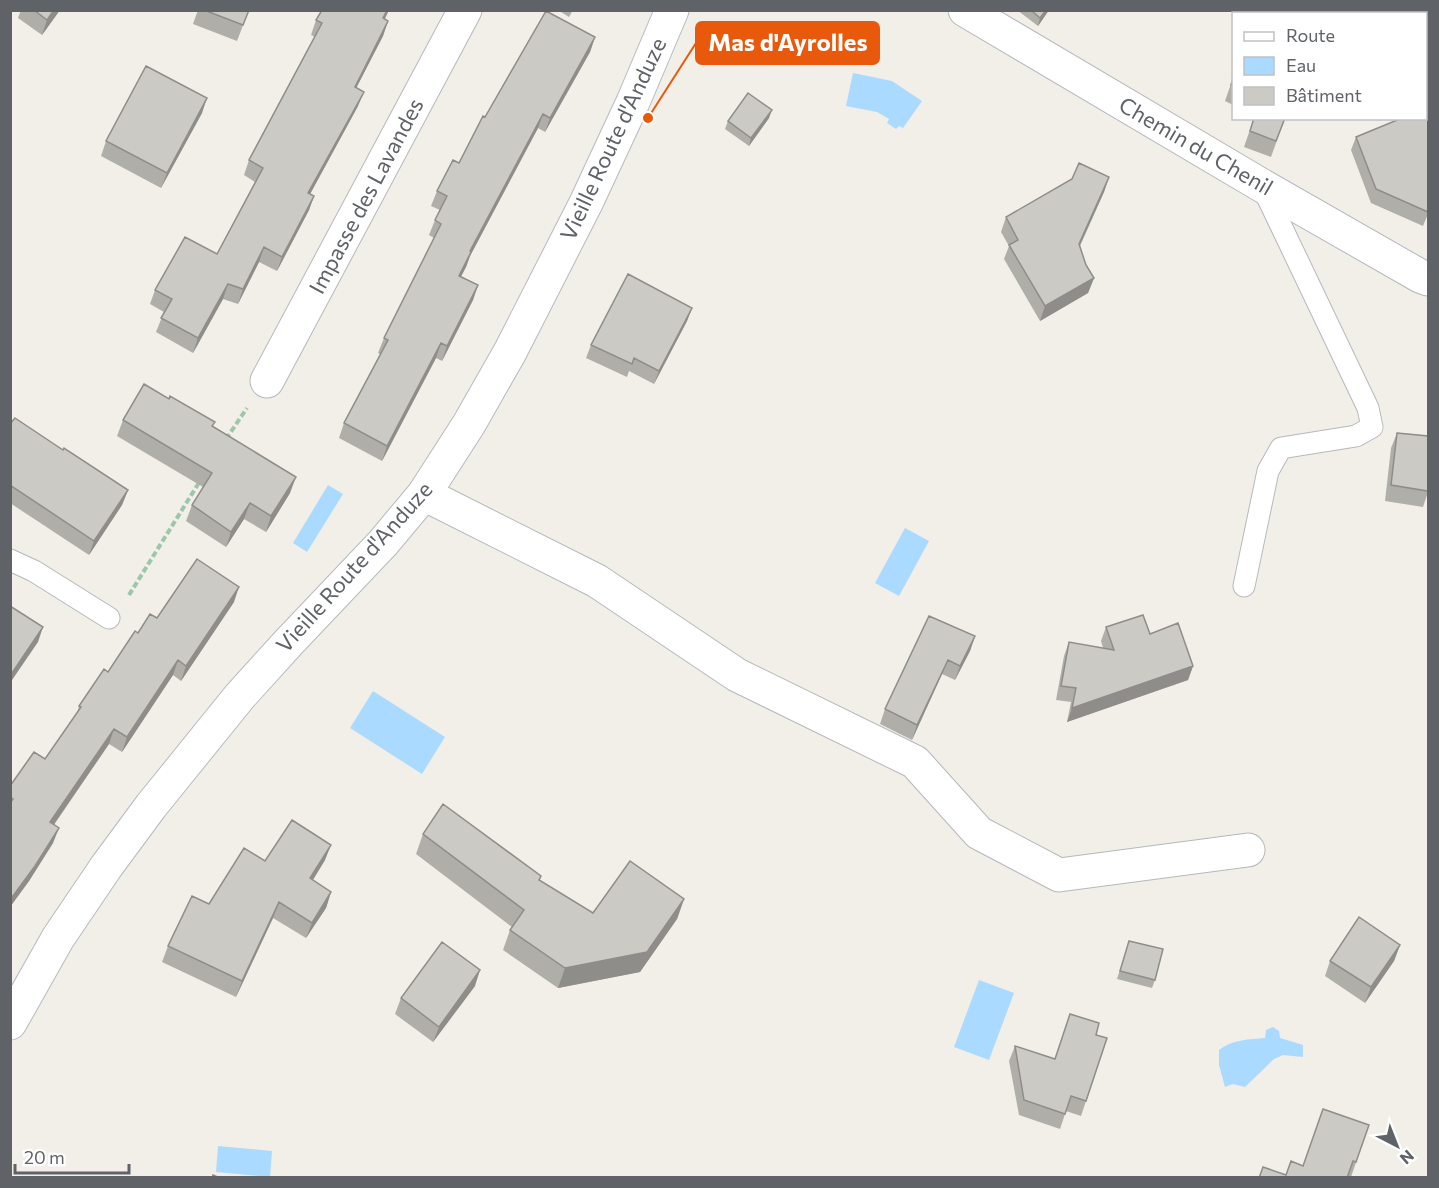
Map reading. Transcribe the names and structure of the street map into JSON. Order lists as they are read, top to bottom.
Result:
{
  "streets": {
    "street": ["Vieille Route d'Anduze", "Chemin du Chenil", "Impasse des Lavandes"]
  },
  "places": ["Mas d'Ayrolles"],
  "legend": ["Route", "Eau", "Bâtiment"],
  "scale_bar": "20 m",
  "north": "bottom right"
}
